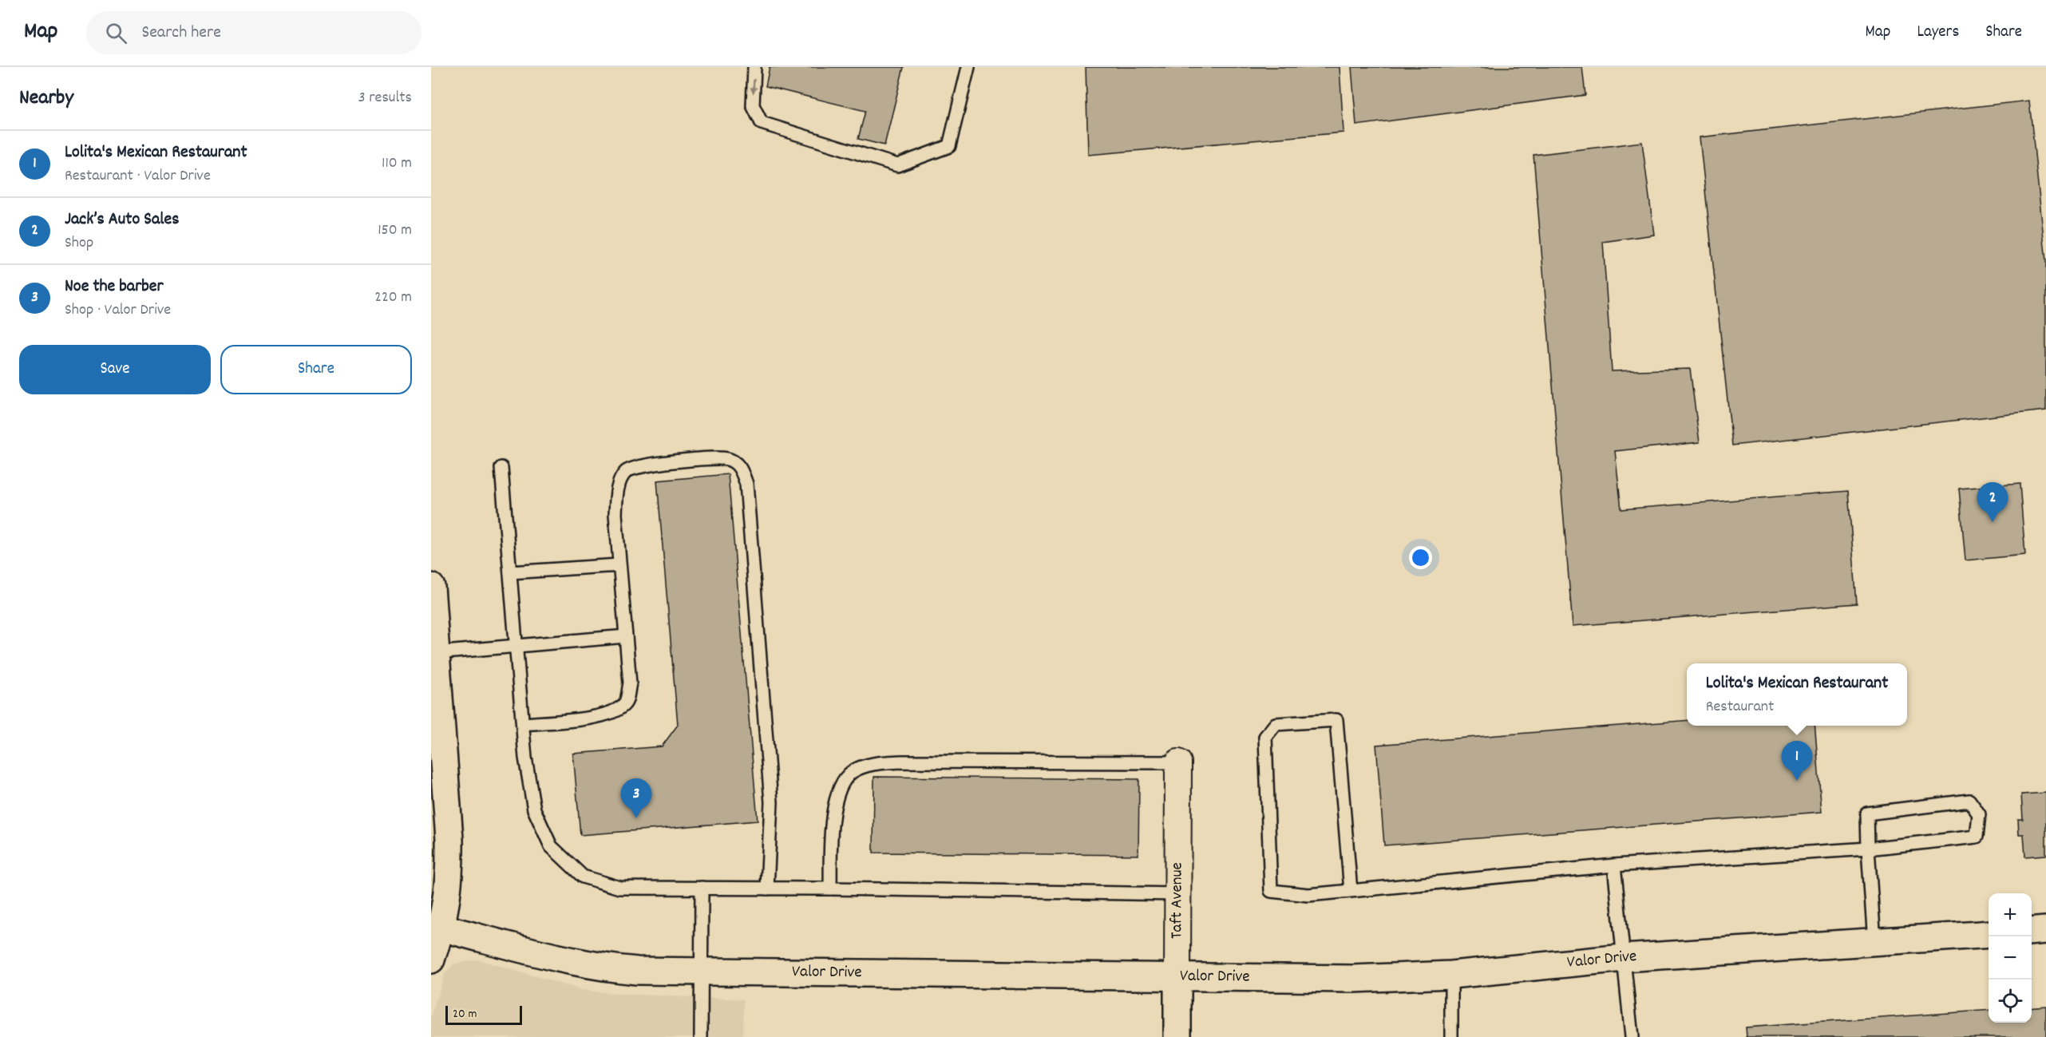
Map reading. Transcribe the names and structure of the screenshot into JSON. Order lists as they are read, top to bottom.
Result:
{
  "streets": {
    "street": ["Taft Avenue", "Valor Drive"]
  },
  "crossings": [
    ["Taft Avenue", "Valor Drive"]
  ],
  "scale_bar": "20 m",
  "page": {
    "header": "Map",
    "search": "Search here",
    "nav": ["Map", "Layers", "Share"],
    "heading": ["Nearby", "3 results"],
    "list": [
      {
        "mark": "1",
        "name": "Lolita's Mexican Restaurant",
        "note": "Restaurant · Valor Drive",
        "value": "110 m"
      },
      {
        "mark": "2",
        "name": "Jack’s Auto Sales",
        "note": "Shop",
        "value": "150 m"
      },
      {
        "mark": "3",
        "name": "Noe the barber",
        "note": "Shop · Valor Drive",
        "value": "220 m"
      }
    ],
    "buttons": ["Save", "Share"],
    "pins": ["2", "1", "3"],
    "popup": ["Lolita's Mexican Restaurant", "Restaurant"],
    "map_buttons": ["+", "−"],
    "scale": "20 m"
  }
}
